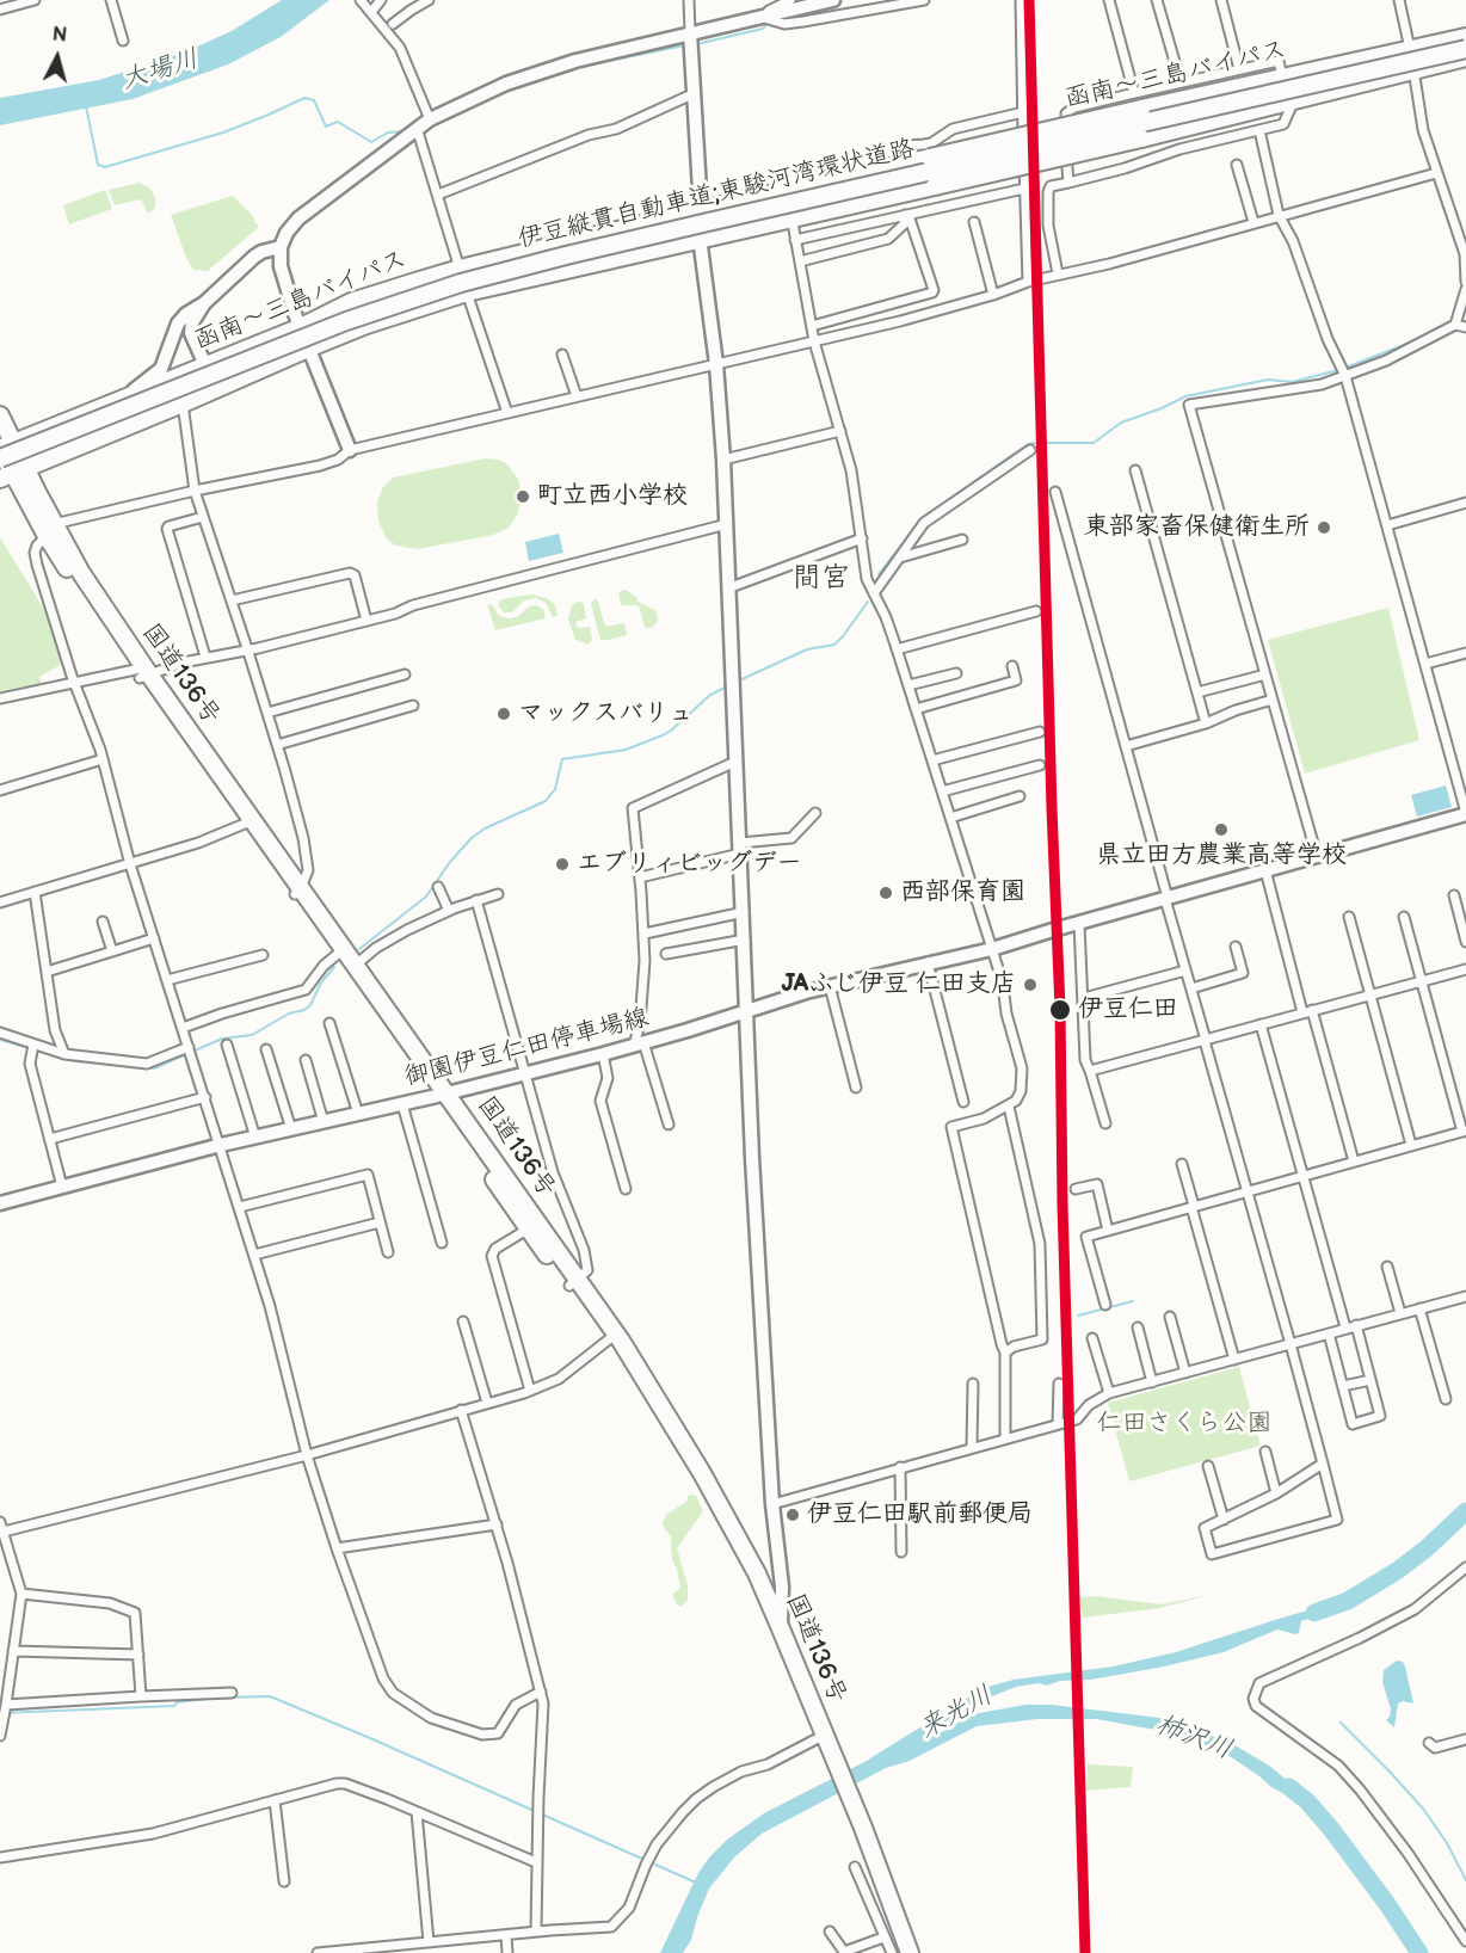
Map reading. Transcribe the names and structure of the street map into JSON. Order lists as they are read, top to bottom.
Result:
{
  "streets": {
    "highway": ["函南～三島バイパス", "伊豆縦貫自動車道;東駿河湾環状道路", "国道136号"],
    "street": ["御園伊豆仁田停車場線"]
  },
  "crossings": [
    ["函南～三島バイパス", "国道136号"],
    ["国道136号", "御園伊豆仁田停車場線"]
  ],
  "districts": ["間宮"],
  "water": ["大場川", "来光川", "柿沢川"],
  "parks": ["仁田さくら公園"],
  "places": [
    "町立西小学校",
    "東部家畜保健衛生所",
    "マックスバリュ",
    "県立田方農業高等学校",
    "エブリィビッグデー",
    "西部保育園",
    "JAふじ伊豆 仁田支店",
    "伊豆仁田",
    "伊豆仁田駅前郵便局"
  ],
  "north": "top"
}
